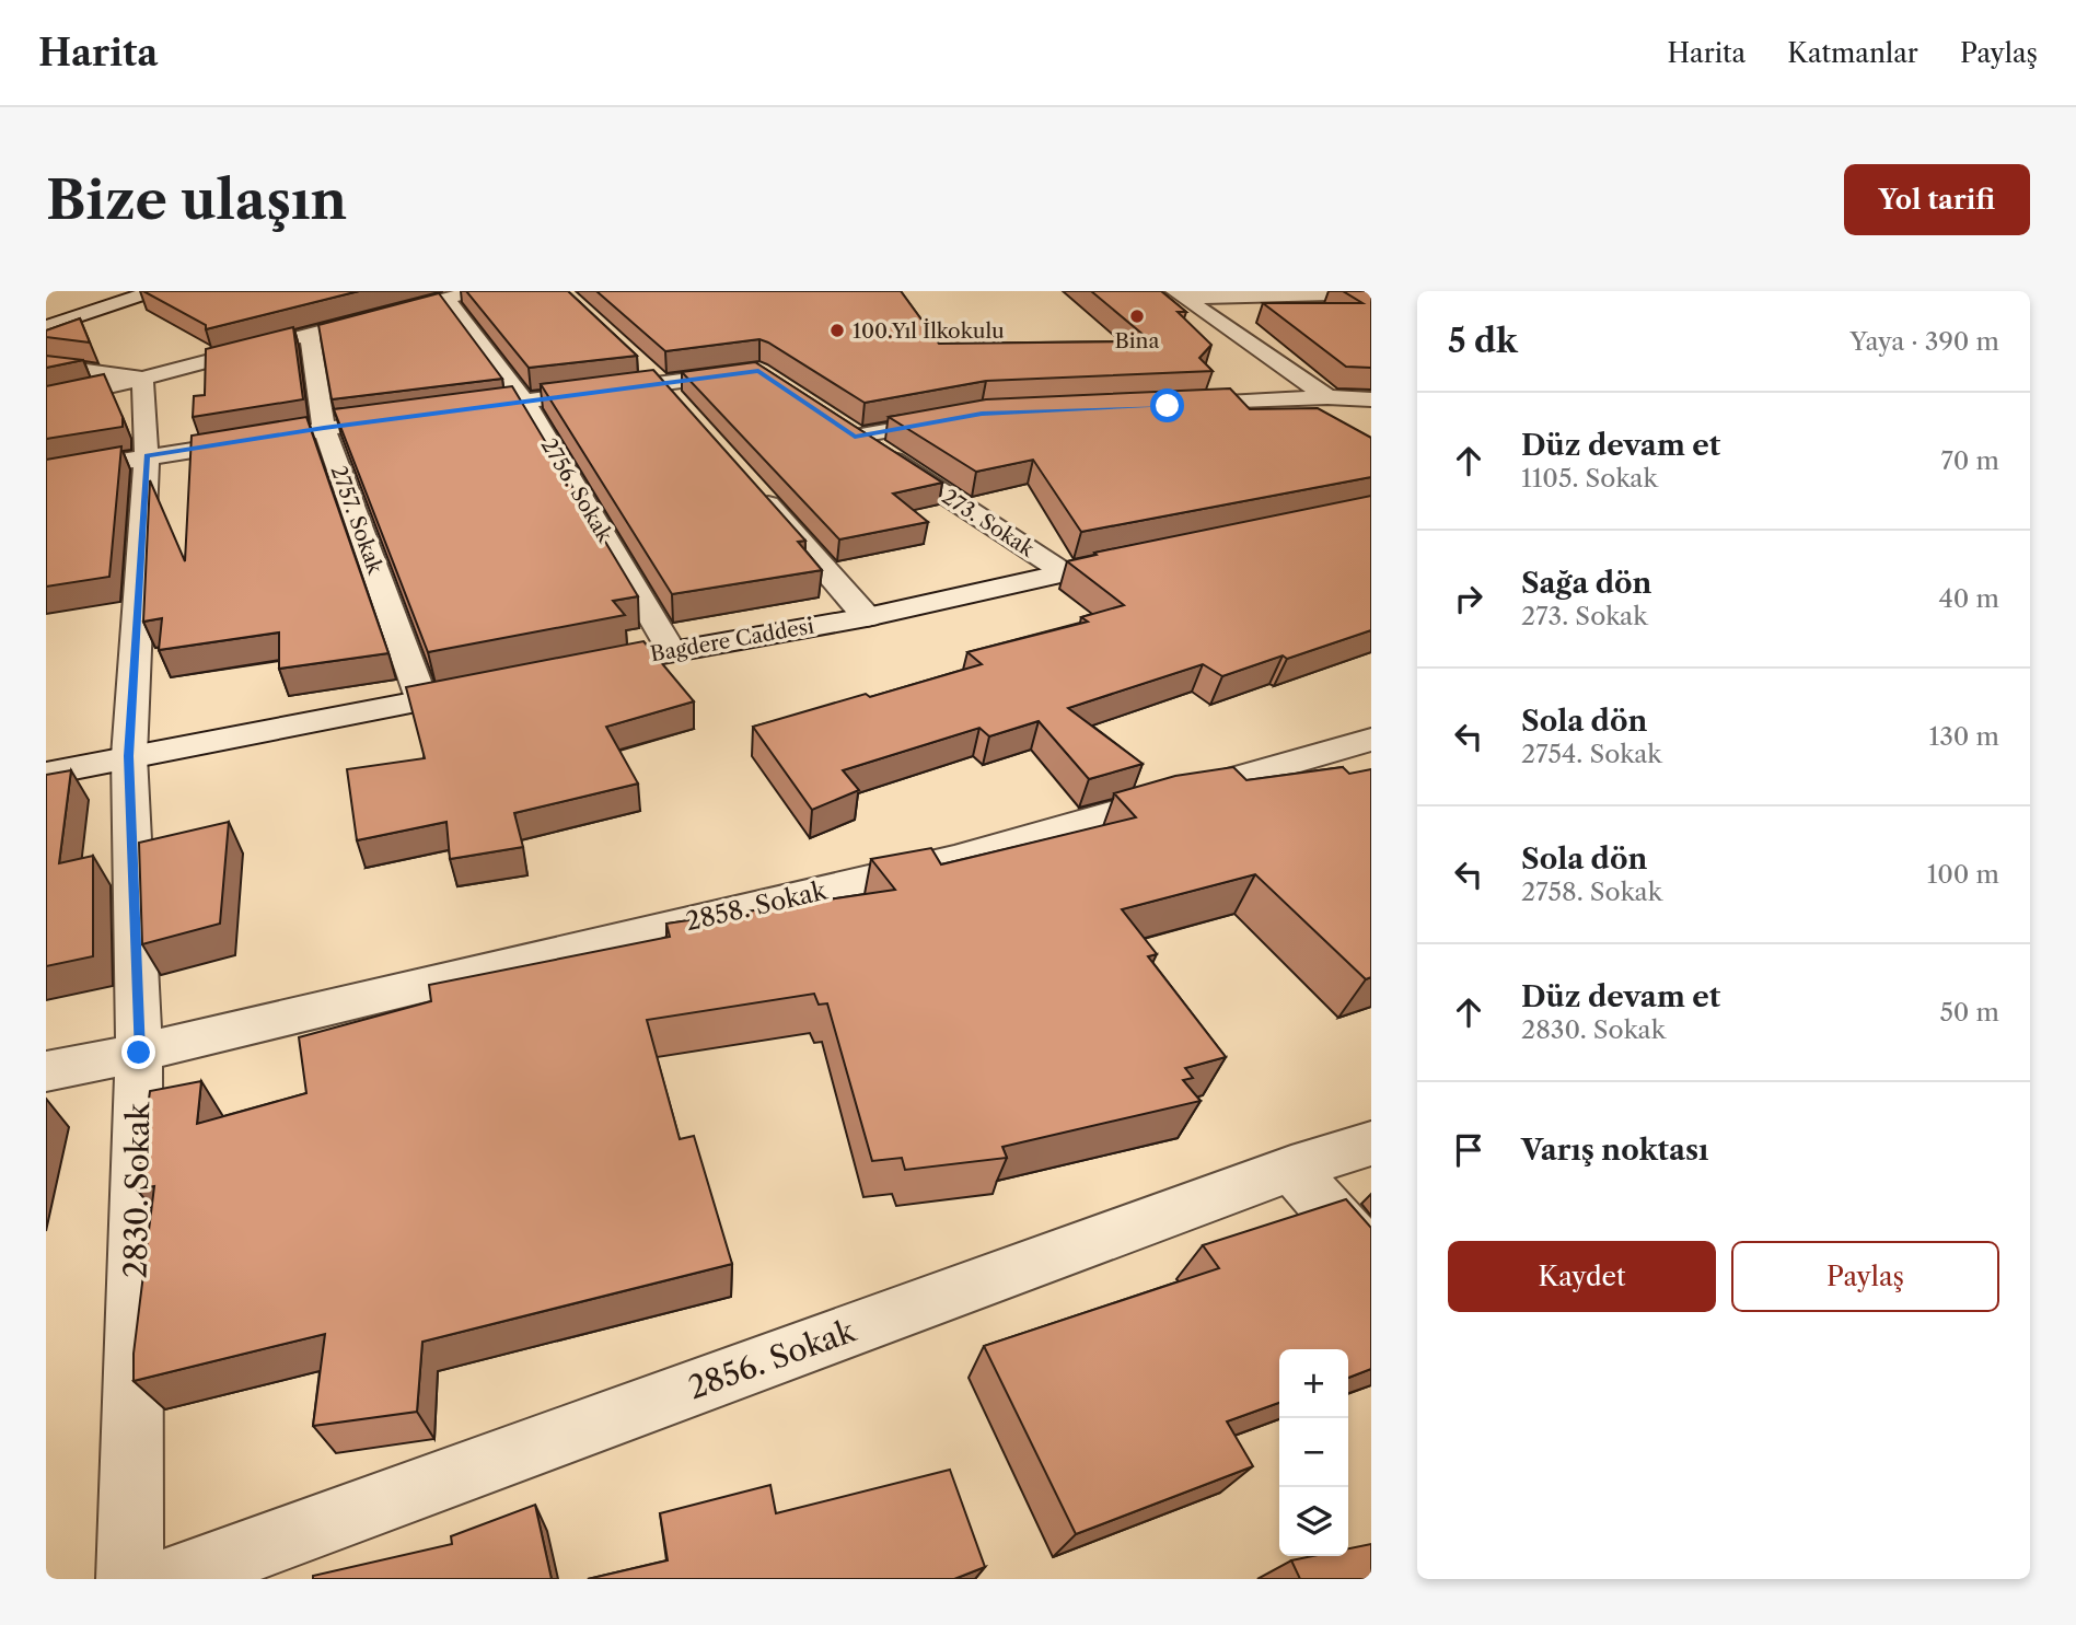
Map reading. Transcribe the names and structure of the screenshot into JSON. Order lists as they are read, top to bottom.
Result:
{
  "streets": {
    "street": [
      "2756. Sokak",
      "2757. Sokak",
      "273. Sokak",
      "Bagdere Caddesi",
      "2858. Sokak",
      "2830. Sokak",
      "2856. Sokak"
    ]
  },
  "crossings": [
    ["2756. Sokak", "Bagdere Caddesi"],
    ["273. Sokak", "Bagdere Caddesi"],
    ["2858. Sokak", "2830. Sokak"]
  ],
  "places": ["Bina", "100.Yıl İlkokulu"],
  "page": {
    "header": "Harita",
    "nav": ["Harita", "Katmanlar", "Paylaş"],
    "buttons": [
      "Yol tarifi",
      ["Kaydet", "Paylaş"]
    ],
    "title": "Bize ulaşın",
    "heading": ["5 dk", "Yaya · 390 m"],
    "list": [
      ["Düz devam et", "1105. Sokak", "70 m"],
      ["Sağa dön", "273. Sokak", "40 m"],
      ["Sola dön", "2754. Sokak", "130 m"],
      ["Sola dön", "2758. Sokak", "100 m"],
      ["Düz devam et", "2830. Sokak", "50 m"],
      "Varış noktası"
    ],
    "map_buttons": ["+", "−"]
  }
}
